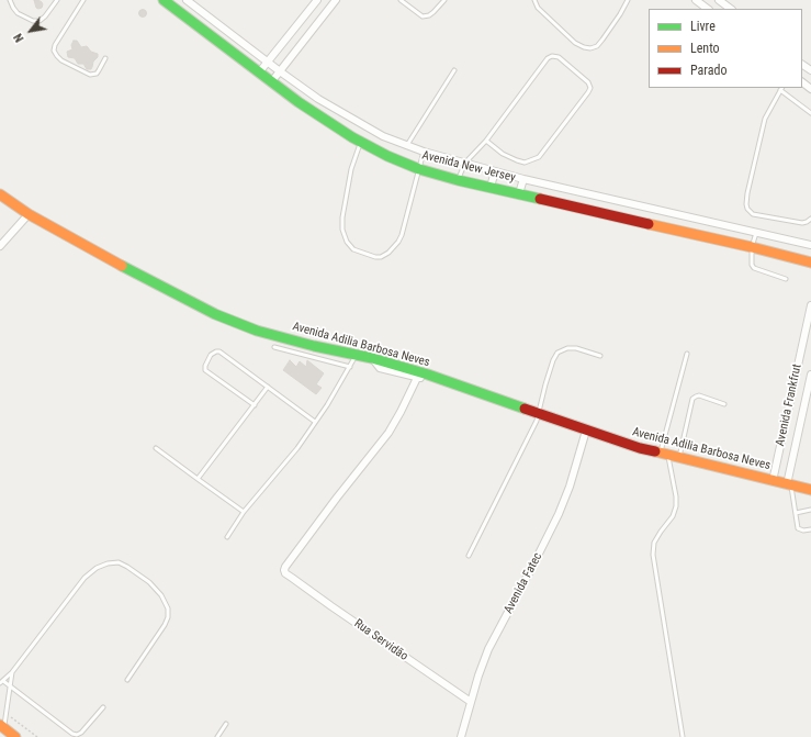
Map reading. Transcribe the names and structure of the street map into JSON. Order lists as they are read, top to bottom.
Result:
{
  "streets": {
    "street": [
      "Avenida New Jersey",
      "Avenida Adilia Barbosa Neves",
      "Avenida Frankfrut",
      "Avenida Fatec",
      "Rua Servidão"
    ]
  },
  "crossings": [
    ["Avenida Adilia Barbosa Neves", "Avenida Frankfrut"],
    ["Avenida Adilia Barbosa Neves", "Avenida Fatec"],
    ["Avenida Adilia Barbosa Neves", "Rua Servidão"],
    ["Avenida Fatec", "Rua Servidão"]
  ],
  "legend": ["Livre", "Lento", "Parado"],
  "north": "bottom left"
}
